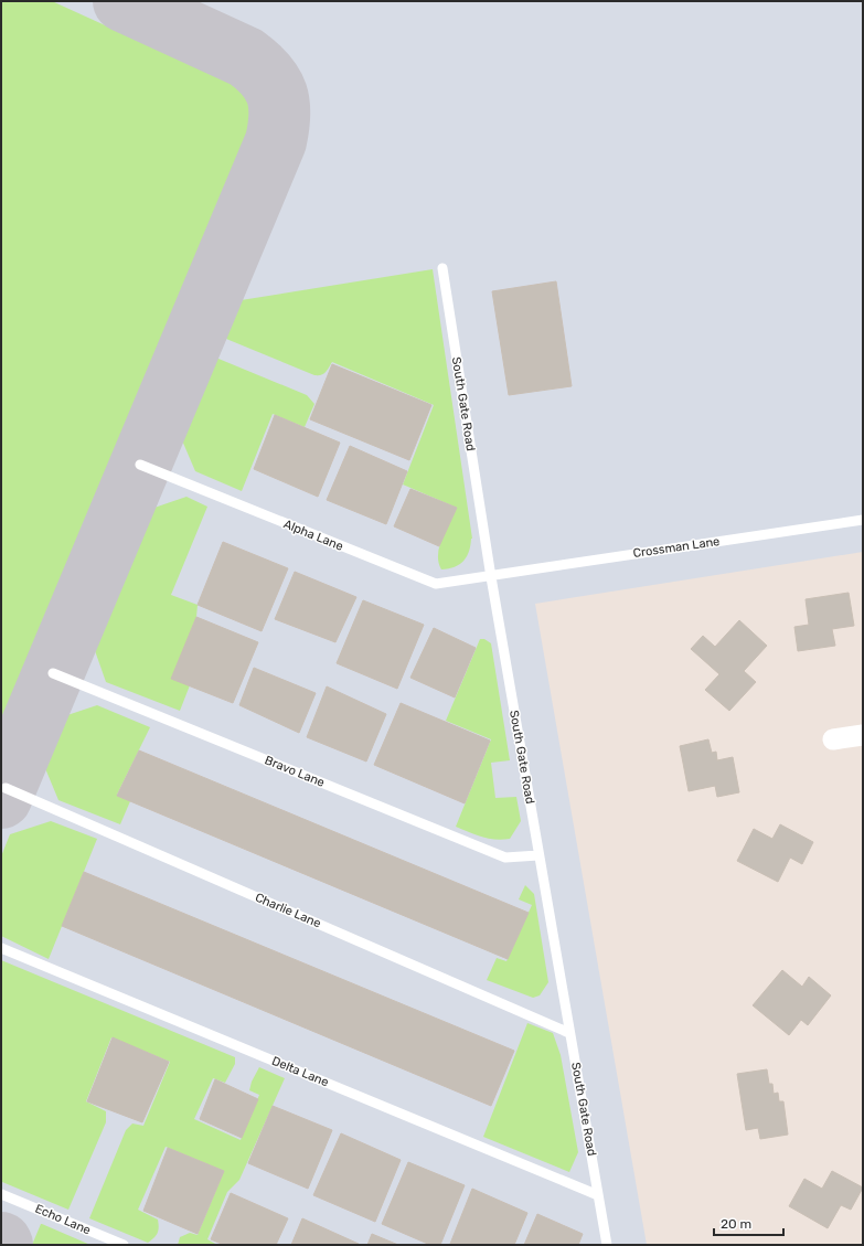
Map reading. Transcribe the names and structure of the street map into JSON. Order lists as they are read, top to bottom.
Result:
{
  "streets": {
    "lane": [
      "South Gate Road",
      "Alpha Lane",
      "Crossman Lane",
      "Bravo Lane",
      "Charlie Lane",
      "Delta Lane",
      "Echo Lane"
    ]
  },
  "crossings": [
    ["South Gate Road", "Alpha Lane"],
    ["South Gate Road", "Crossman Lane"],
    ["South Gate Road", "Bravo Lane"],
    ["South Gate Road", "Charlie Lane"],
    ["South Gate Road", "Delta Lane"],
    ["Alpha Lane", "Crossman Lane"]
  ],
  "scale_bar": "20 m"
}
